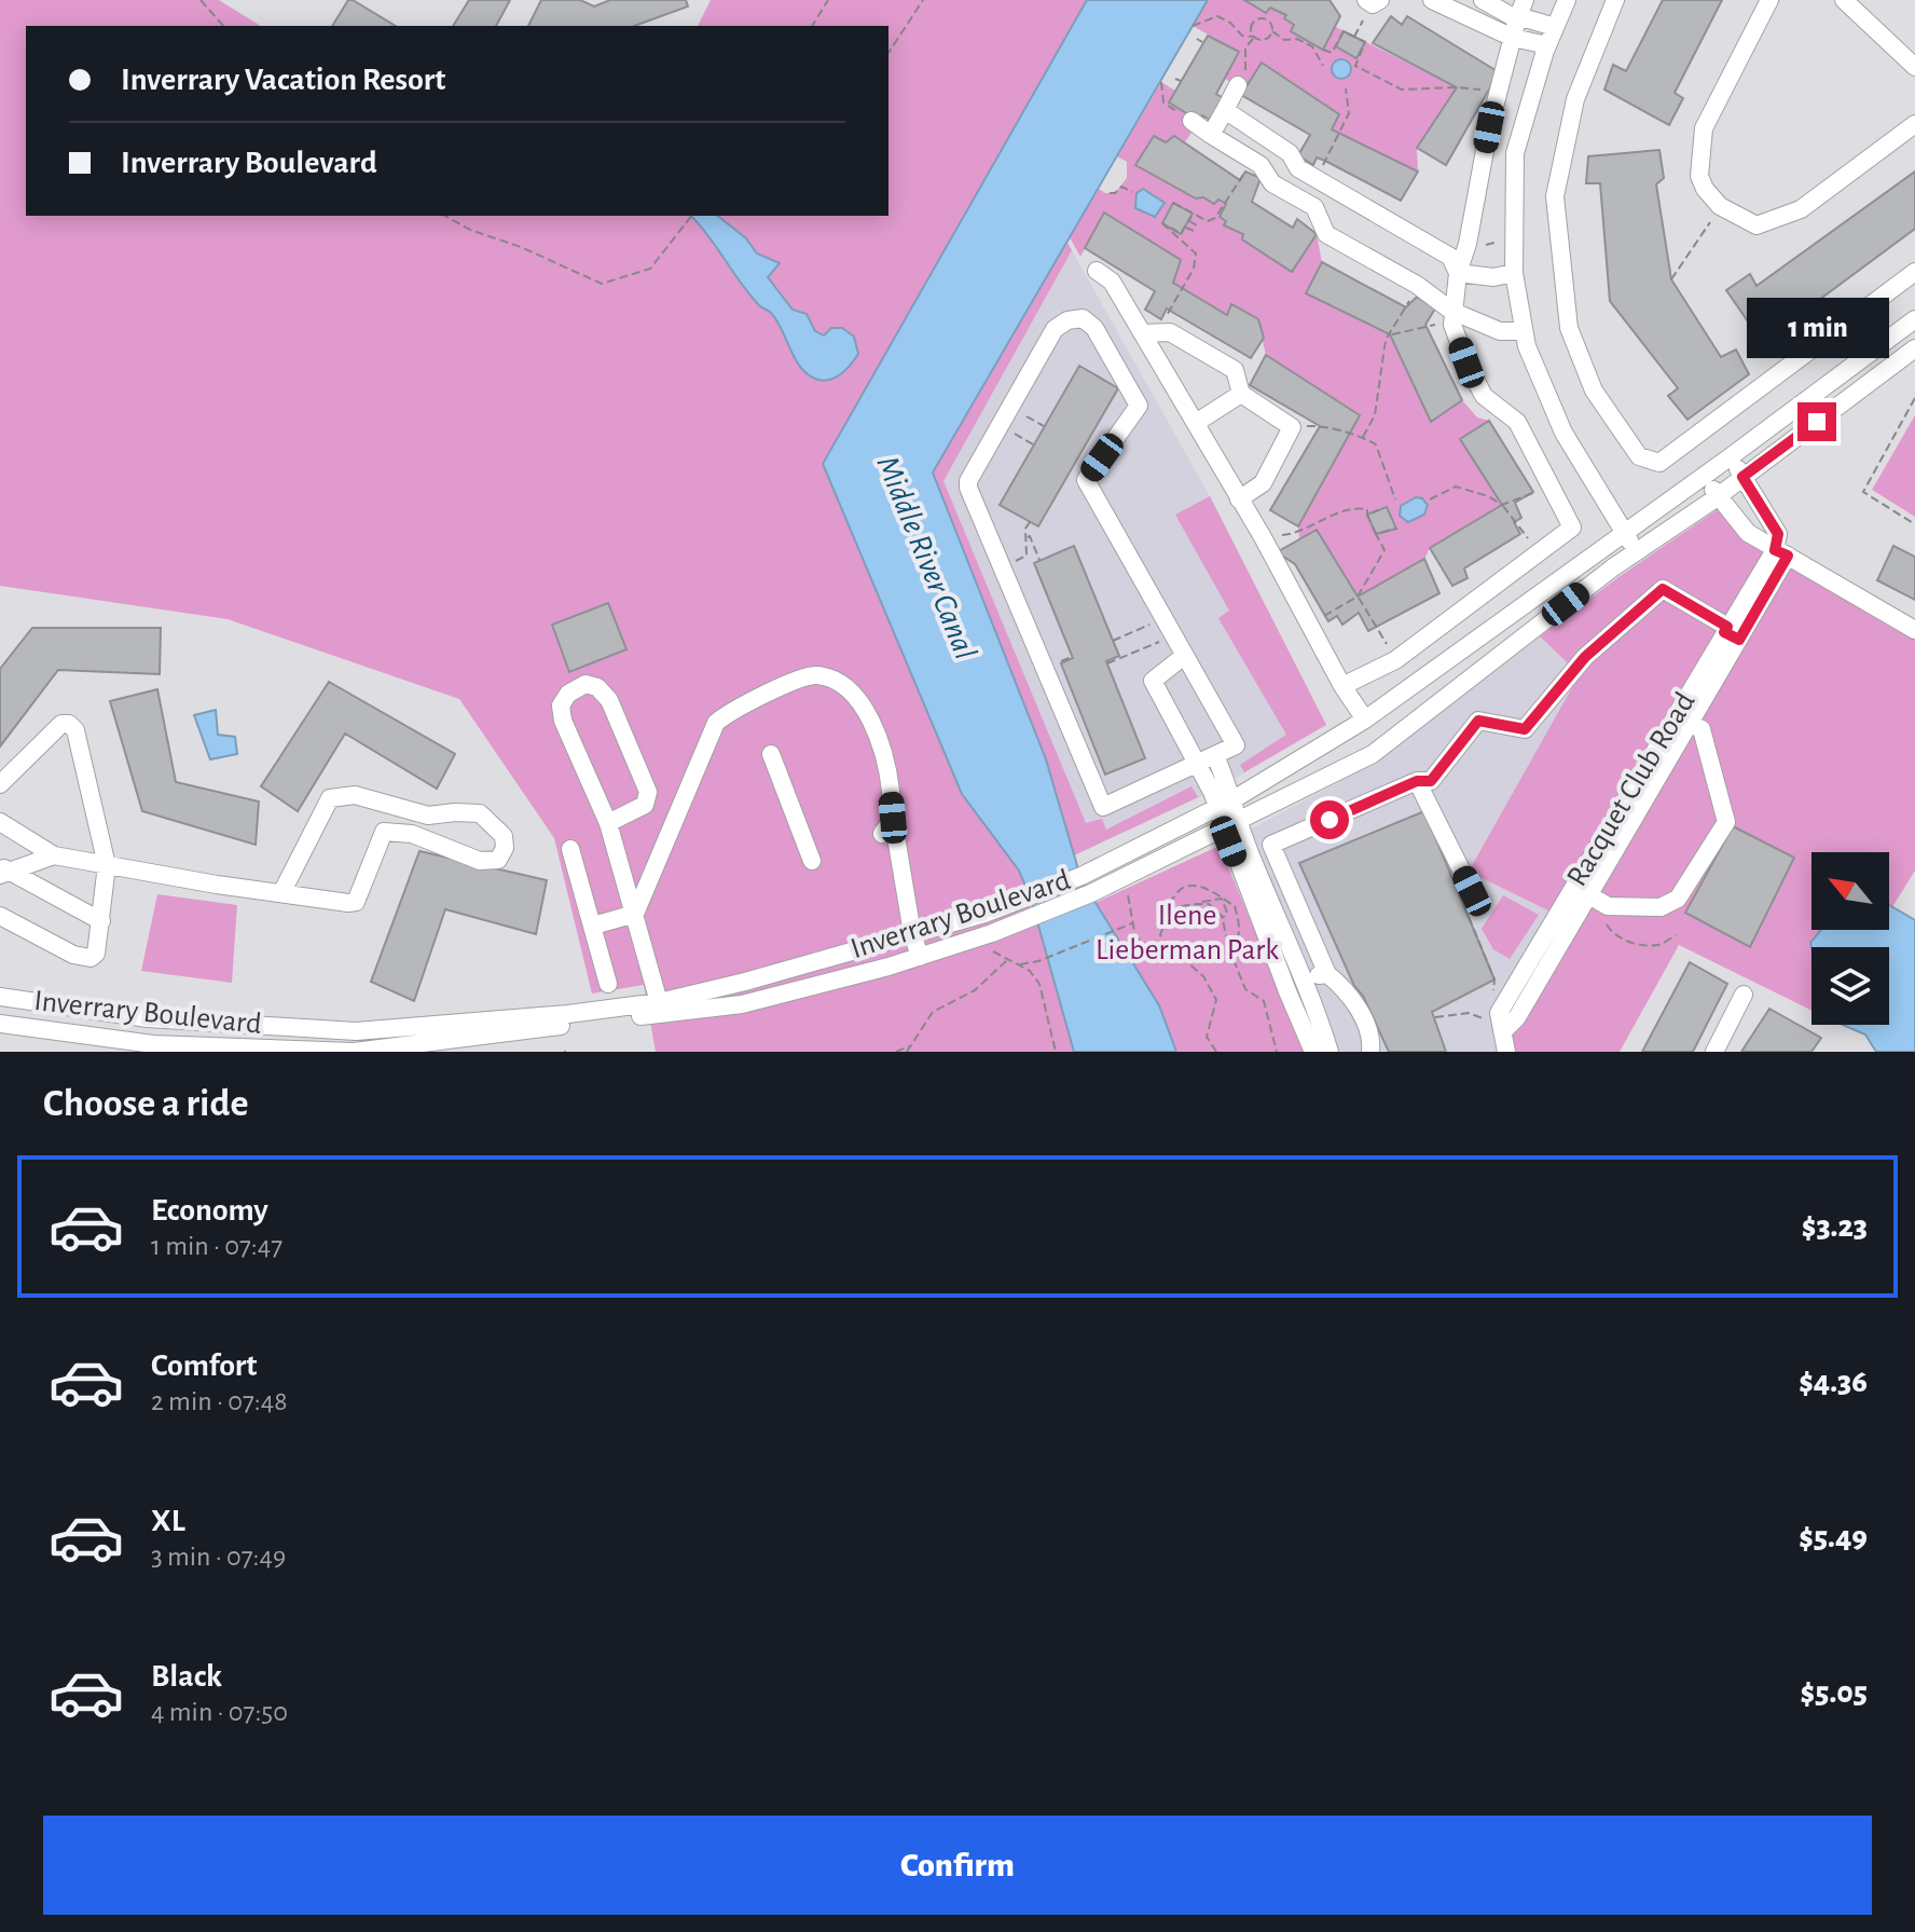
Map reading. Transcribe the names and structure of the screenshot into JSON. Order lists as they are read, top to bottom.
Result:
{
  "streets": {
    "street": ["Racquet Club Road", "Inverrary Boulevard"]
  },
  "water": ["Middle River Canal"],
  "parks": ["Ilene Lieberman Park"],
  "north": "top left",
  "page": {
    "banner": ["Inverrary Vacation Resort", "Inverrary Boulevard"],
    "bubble": "1 min",
    "heading": "Choose a ride",
    "list": [
      {
        "name": "Economy",
        "note": "1 min · 07:47",
        "value": "$3.23"
      },
      {
        "name": "Comfort",
        "note": "2 min · 07:48",
        "value": "$4.36"
      },
      {
        "name": "XL",
        "note": "3 min · 07:49",
        "value": "$5.49"
      },
      {
        "name": "Black",
        "note": "4 min · 07:50",
        "value": "$5.05"
      }
    ],
    "buttons": "Confirm"
  }
}
